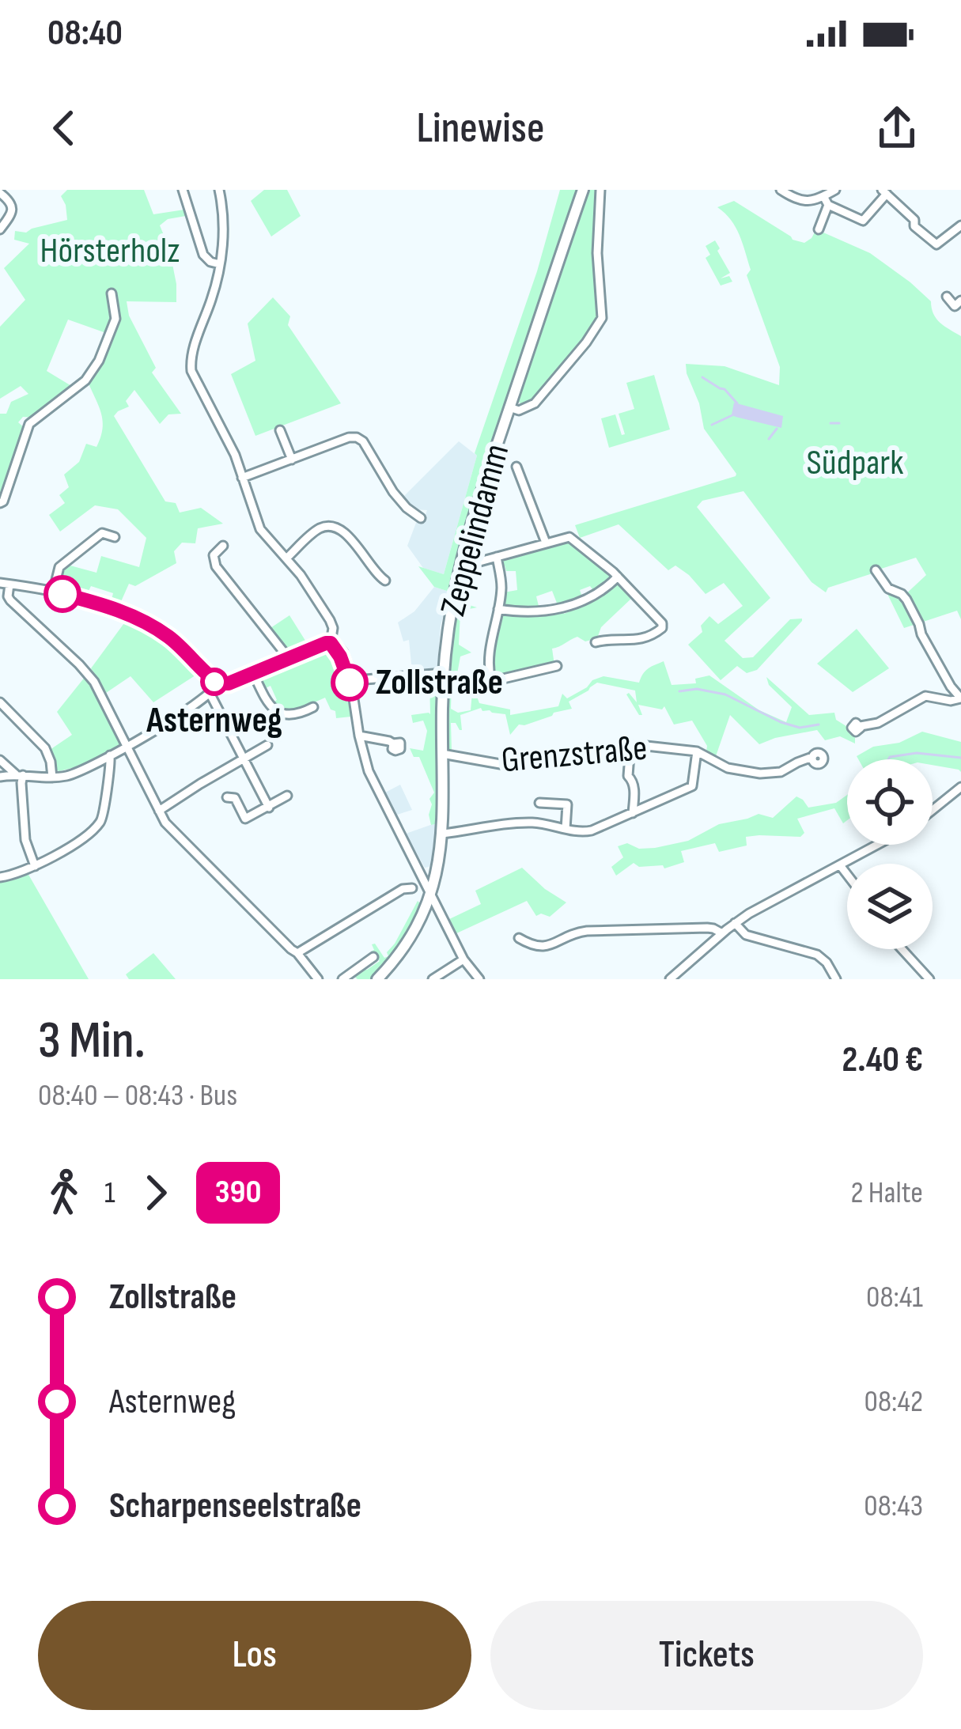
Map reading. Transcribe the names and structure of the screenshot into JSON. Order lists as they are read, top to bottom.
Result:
{
  "streets": {
    "main road": ["Zeppelindamm"],
    "street": ["Grenzstraße"]
  },
  "crossings": [
    ["Zeppelindamm", "Grenzstraße"]
  ],
  "parks": ["Hörsterholz", "Südpark"],
  "places": ["Asternweg", "Zollstraße"],
  "lines": ["bus line 390"],
  "page": {
    "status": "08:40",
    "header": "Linewise",
    "heading": ["3 Min.", "08:40 – 08:43 · Bus", "2.40 €"],
    "legs": ["1", "390", "2 Halte"],
    "list": [
      {
        "name": "Zollstraße",
        "value": "08:41"
      },
      {
        "name": "Asternweg",
        "value": "08:42"
      },
      {
        "name": "Scharpenseelstraße",
        "value": "08:43"
      }
    ],
    "buttons": ["Los", "Tickets"]
  }
}
